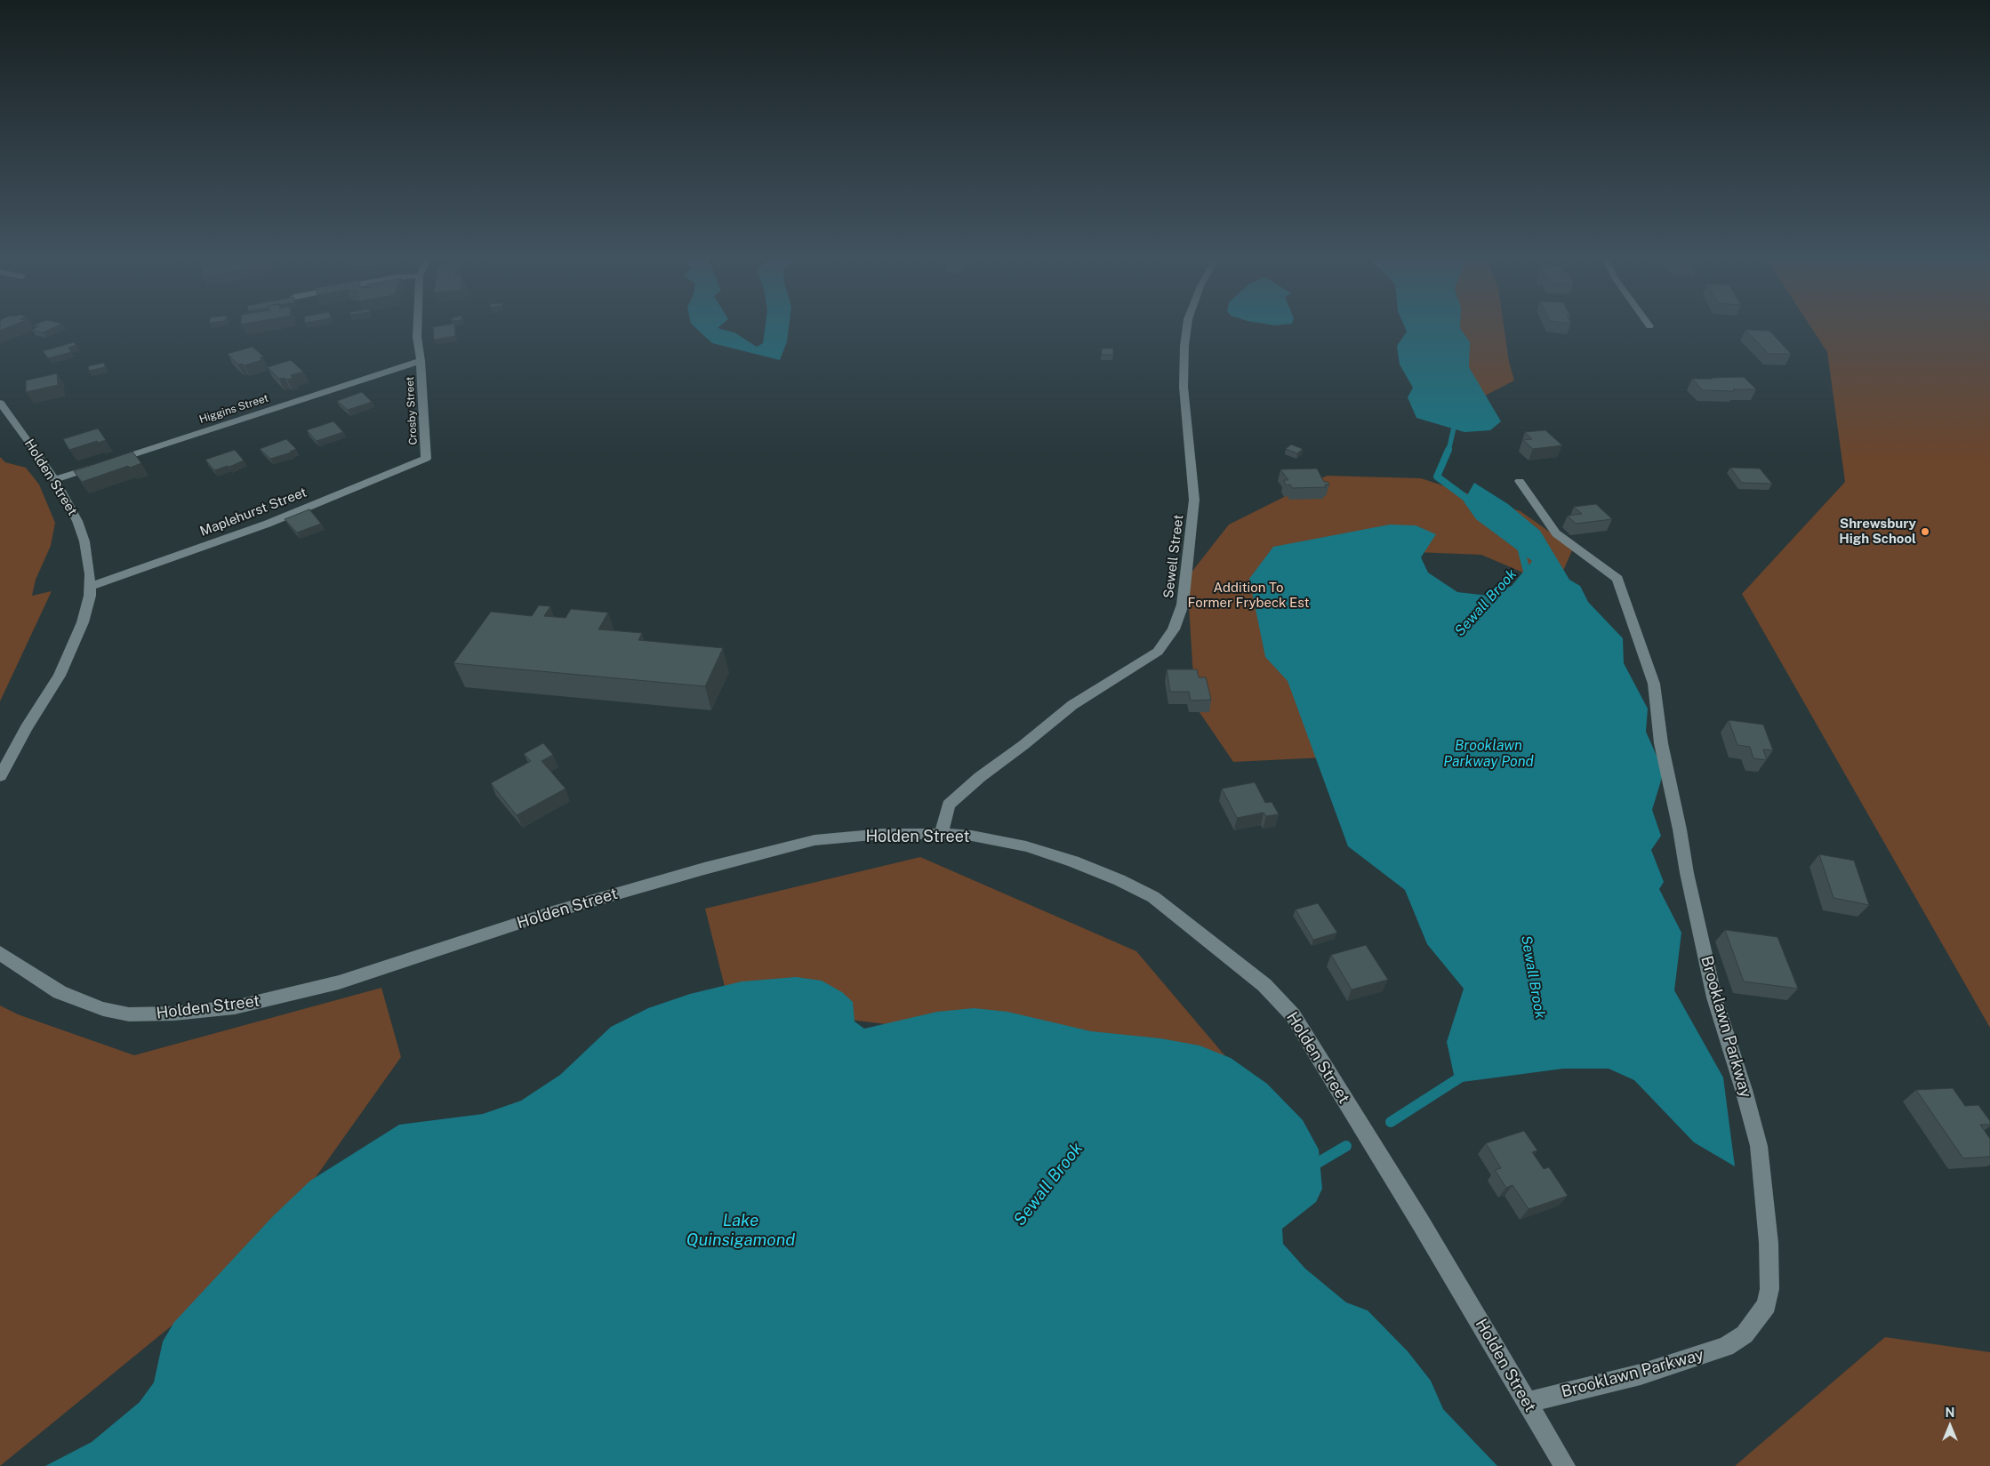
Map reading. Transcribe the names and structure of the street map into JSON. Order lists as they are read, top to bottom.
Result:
{
  "streets": {
    "street": [
      "Higgins Street",
      "Crosby Street",
      "Holden Street",
      "Maplehurst Street",
      "Sewell Street",
      "Brooklawn Parkway"
    ]
  },
  "crossings": [
    ["Higgins Street", "Crosby Street"],
    ["Higgins Street", "Holden Street"],
    ["Crosby Street", "Maplehurst Street"],
    ["Holden Street", "Maplehurst Street"],
    ["Holden Street", "Sewell Street"],
    ["Holden Street", "Brooklawn Parkway"]
  ],
  "water": ["Sewall Brook", "Brooklawn Parkway Pond", "Lake Quinsigamond"],
  "parks": ["Addition To Former Frybeck Est"],
  "places": ["Shrewsbury High School"],
  "north": "top"
}
